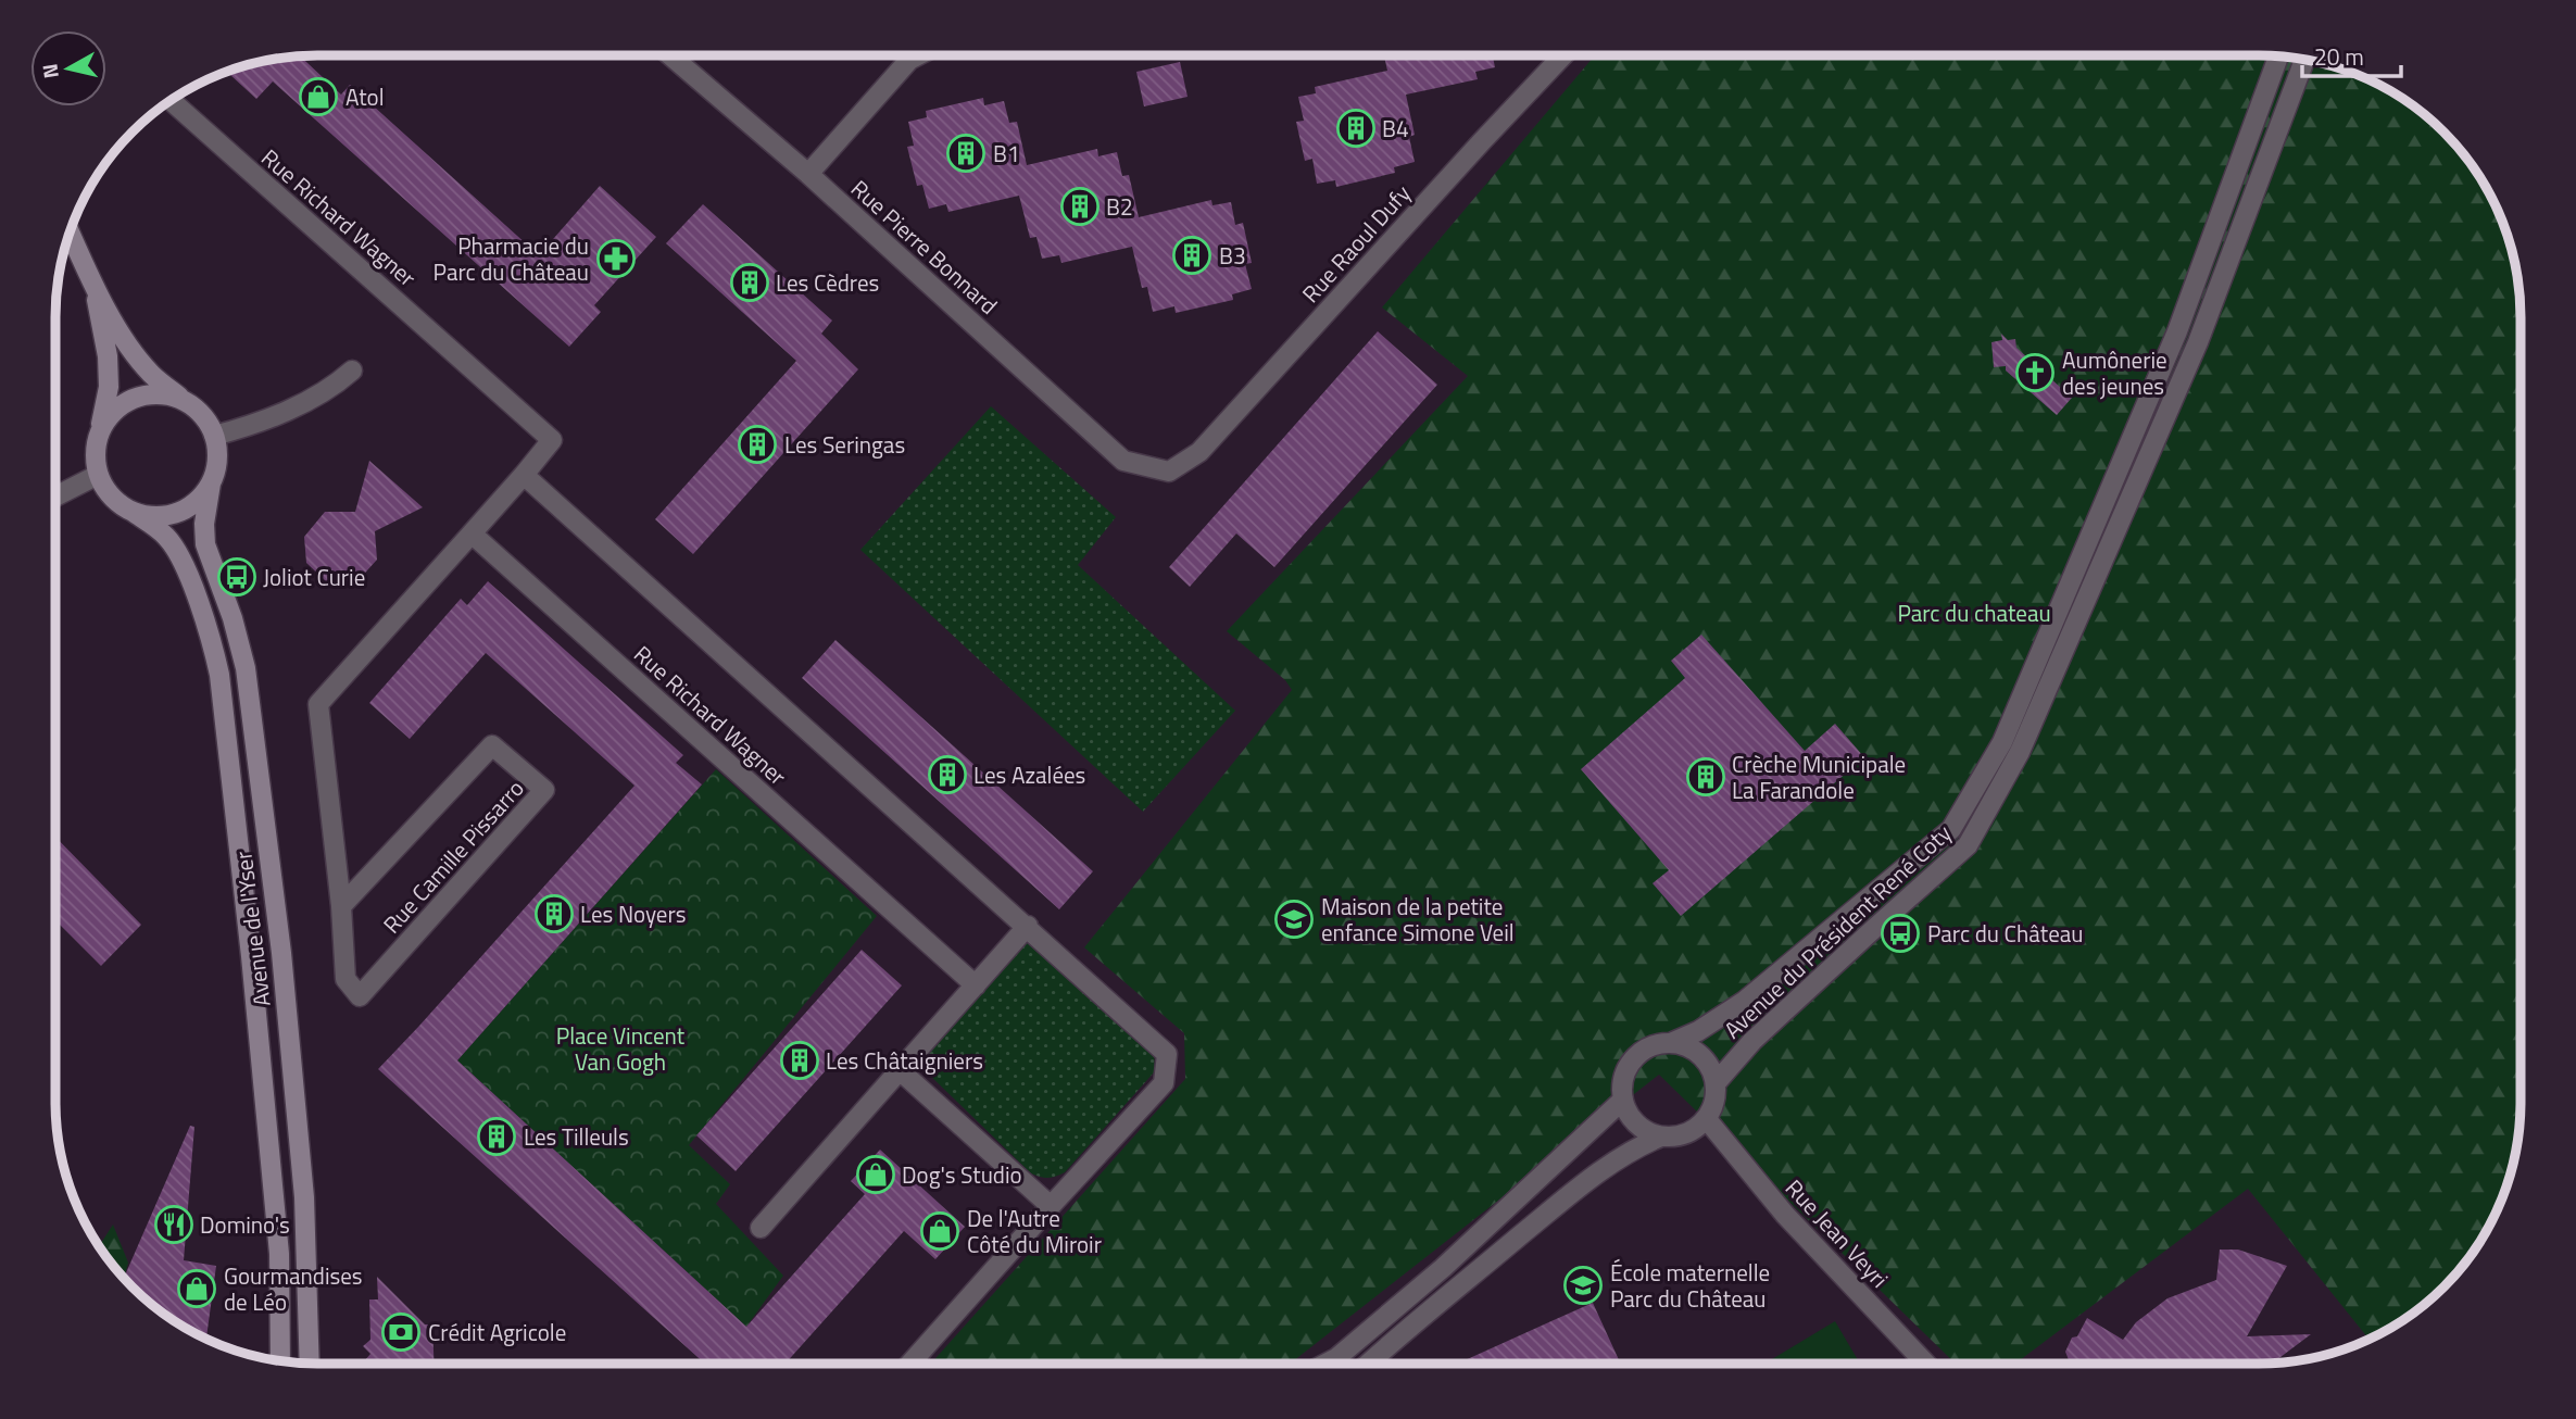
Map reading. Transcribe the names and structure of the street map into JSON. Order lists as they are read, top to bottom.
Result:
{
  "streets": {
    "main road": ["Avenue de l'Yser"],
    "street": [
      "Rue Richard Wagner",
      "Rue Raoul Dufy",
      "Rue Pierre Bonnard",
      "Rue Camille Pissarro",
      "Avenue du Président René Coty",
      "Rue Jean Veyri"
    ]
  },
  "crossings": [
    ["Rue Richard Wagner", "Rue Camille Pissarro"],
    ["Rue Raoul Dufy", "Rue Pierre Bonnard"],
    ["Avenue du Président René Coty", "Rue Jean Veyri"]
  ],
  "parks": ["Parc du chateau", "Place Vincent Van Gogh"],
  "places": {
    "shop": [
      "Atol",
      "Dog's Studio",
      "De l'Autre Côté du Miroir",
      "Gourmandises de Léo"
    ],
    "building": [
      "B4",
      "B1",
      "B2",
      "B3",
      "Les Cèdres",
      "Les Seringas",
      "Les Azalées",
      "Crèche Municipale La Farandole",
      "Les Noyers",
      "Les Châtaigniers",
      "Les Tilleuls"
    ],
    "pharmacy": ["Pharmacie du Parc du Château"],
    "church": ["Aumônerie des jeunes"],
    "bus stop": ["Joliot Curie", "Parc du Château"],
    "school or university": ["Maison de la petite enfance Simone Veil", "École maternelle Parc du Château"],
    "restaurant": ["Domino's"],
    "bank": ["Crédit Agricole"]
  },
  "scale_bar": "20 m",
  "north": "left"
}
